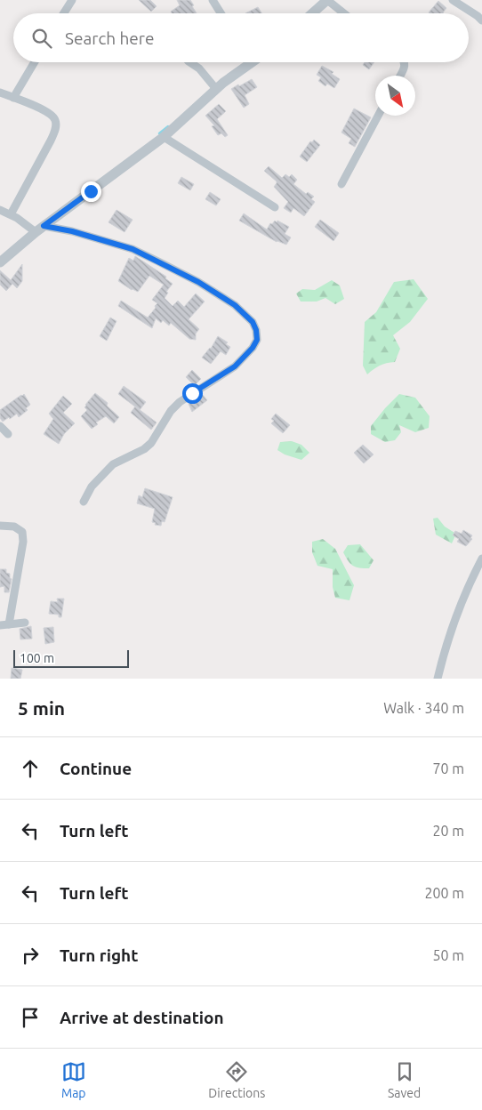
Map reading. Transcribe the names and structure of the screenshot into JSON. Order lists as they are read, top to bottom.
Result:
{
  "scale_bar": "100 m",
  "north": "bottom right",
  "page": {
    "search": "Search here",
    "scale": "100 m",
    "heading": ["5 min", "Walk · 340 m"],
    "list": [
      ["Continue", "70 m"],
      ["Turn left", "20 m"],
      ["Turn left", "200 m"],
      ["Turn right", "50 m"],
      "Arrive at destination"
    ],
    "nav": ["Map", "Directions", "Saved"]
  }
}
